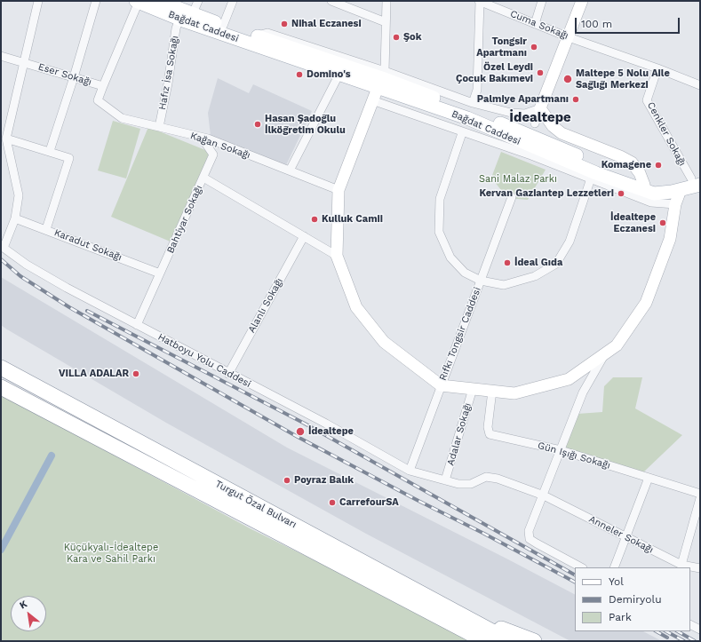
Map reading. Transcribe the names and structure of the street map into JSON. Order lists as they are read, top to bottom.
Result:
{
  "streets": {
    "highway": ["Turgut Özal Bulvarı"],
    "main road": ["Bağdat Caddesi"],
    "street": [
      "Cuma Sokağı",
      "Hafız İsa Sokağı",
      "Eser Sokağı",
      "Cenkler Sokağı",
      "Kağan Sokağı",
      "Bahtiyar Sokağı",
      "Karadut Sokağı",
      "Alanlı Sokağı",
      "Rıfkı Tongsir Caddesi",
      "Hatboyu Yolu Caddesi",
      "Adalar Sokağı",
      "Gün Işığı Sokağı",
      "Anneler Sokağı"
    ]
  },
  "crossings": [
    ["Cuma Sokağı", "Cenkler Sokağı"],
    ["Bağdat Caddesi", "Hafız İsa Sokağı"],
    ["Bağdat Caddesi", "Eser Sokağı"],
    ["Bağdat Caddesi", "Cenkler Sokağı"],
    ["Hafız İsa Sokağı", "Kağan Sokağı"],
    ["Eser Sokağı", "Kağan Sokağı"],
    ["Bahtiyar Sokağı", "Karadut Sokağı"],
    ["Bahtiyar Sokağı", "Alanlı Sokağı"],
    ["Bahtiyar Sokağı", "Hatboyu Yolu Caddesi"],
    ["Alanlı Sokağı", "Hatboyu Yolu Caddesi"],
    ["Rıfkı Tongsir Caddesi", "Hatboyu Yolu Caddesi"],
    ["Hatboyu Yolu Caddesi", "Adalar Sokağı"],
    ["Hatboyu Yolu Caddesi", "Anneler Sokağı"],
    ["Adalar Sokağı", "Anneler Sokağı"]
  ],
  "districts": ["İdealtepe"],
  "parks": ["Sani Malaz Parkı", "Küçükyalı-İdealtepe Kara ve Sahil Parkı"],
  "places": [
    "Nihal Eczanesi",
    "Şok",
    "Tongsir Apartmanı",
    "Özel Leydi Çocuk Bakımevi",
    "Domino's",
    "Maltepe 5 Nolu Aile Sağlığı Merkezi",
    "Palmiye Apartmanı",
    "Hasan Şadoğlu İlköğretim Okulu",
    "Komagene",
    "Kervan Gaziantep Lezzetleri",
    "Kulluk Camii",
    "İdealtepe Eczanesi",
    "İdeal Gıda",
    "VILLA ADALAR",
    "İdealtepe",
    "Poyraz Balık",
    "CarrefourSA"
  ],
  "legend": ["Yol", "Demiryolu", "Park"],
  "scale_bar": "100 m",
  "north": "top left"
}
